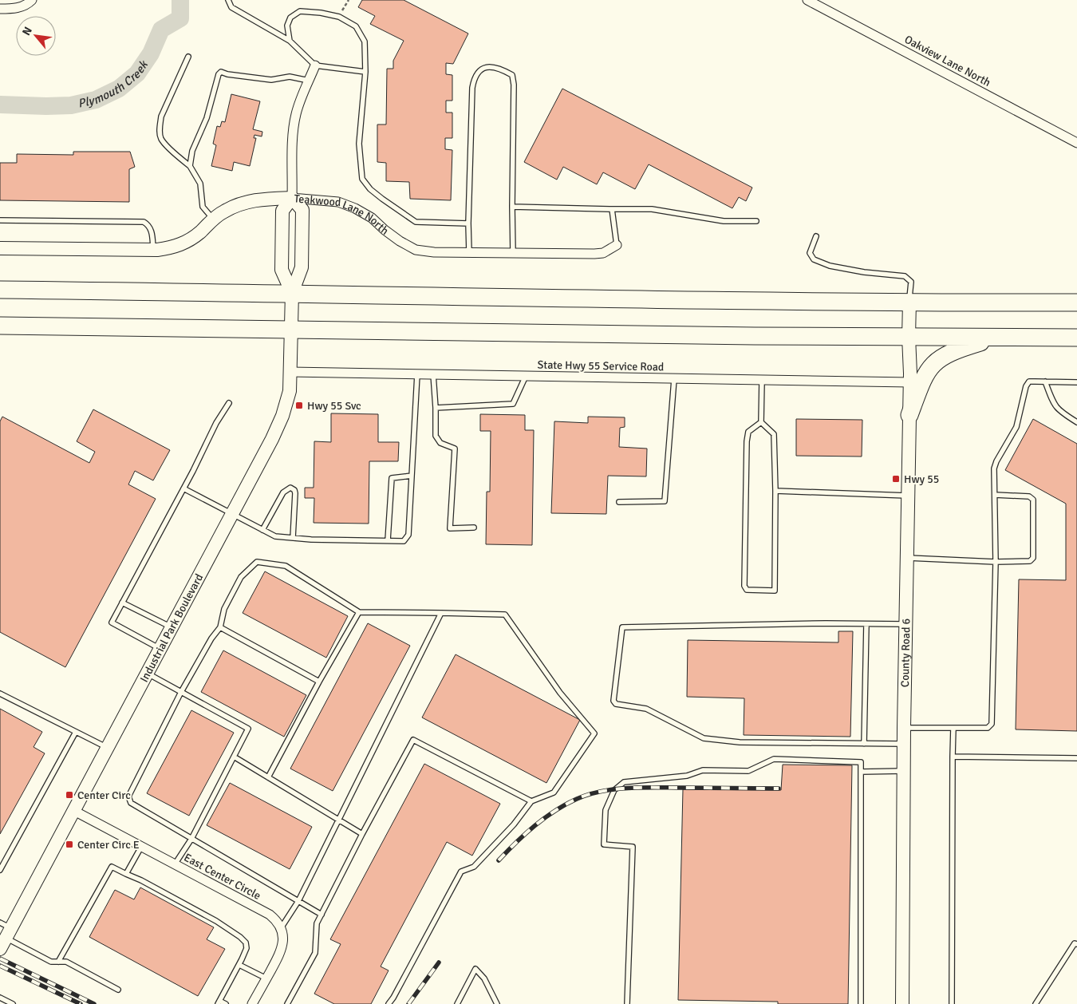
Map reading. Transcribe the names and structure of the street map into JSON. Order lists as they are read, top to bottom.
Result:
{
  "streets": {
    "street": [
      "Oakview Lane North",
      "Teakwood Lane North",
      "State Hwy 55 Service Road",
      "Industrial Park Boulevard",
      "County Road 6",
      "East Center Circle"
    ]
  },
  "crossings": [
    ["Teakwood Lane North", "Industrial Park Boulevard"],
    ["State Hwy 55 Service Road", "Industrial Park Boulevard"],
    ["State Hwy 55 Service Road", "County Road 6"],
    ["Industrial Park Boulevard", "East Center Circle"]
  ],
  "water": ["Plymouth Creek"],
  "places": {
    "transit": [
      "Hwy 55 Svc",
      "Hwy 55",
      "Center Circ",
      "Center Circ E"
    ]
  },
  "north": "top left"
}
